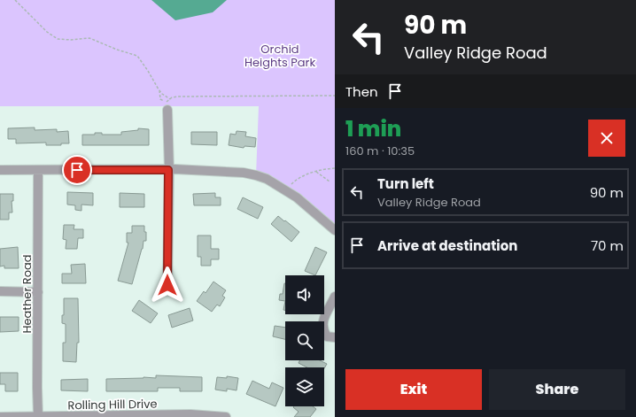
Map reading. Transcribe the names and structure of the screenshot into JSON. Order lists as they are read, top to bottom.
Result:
{
  "streets": {
    "street": ["Heather Road", "Rolling Hill Drive"]
  },
  "crossings": [
    ["Heather Road", "Rolling Hill Drive"]
  ],
  "parks": ["Orchid Heights Park"],
  "page": {
    "turn": ["90 m", "Valley Ridge Road"],
    "then": "Then",
    "heading": ["1 min", "160 m · 10:35"],
    "list": [
      {
        "name": "Turn left",
        "note": "Valley Ridge Road",
        "value": "90 m"
      },
      {
        "name": "Arrive at destination",
        "value": "70 m"
      }
    ],
    "buttons": ["Exit", "Share"]
  }
}
